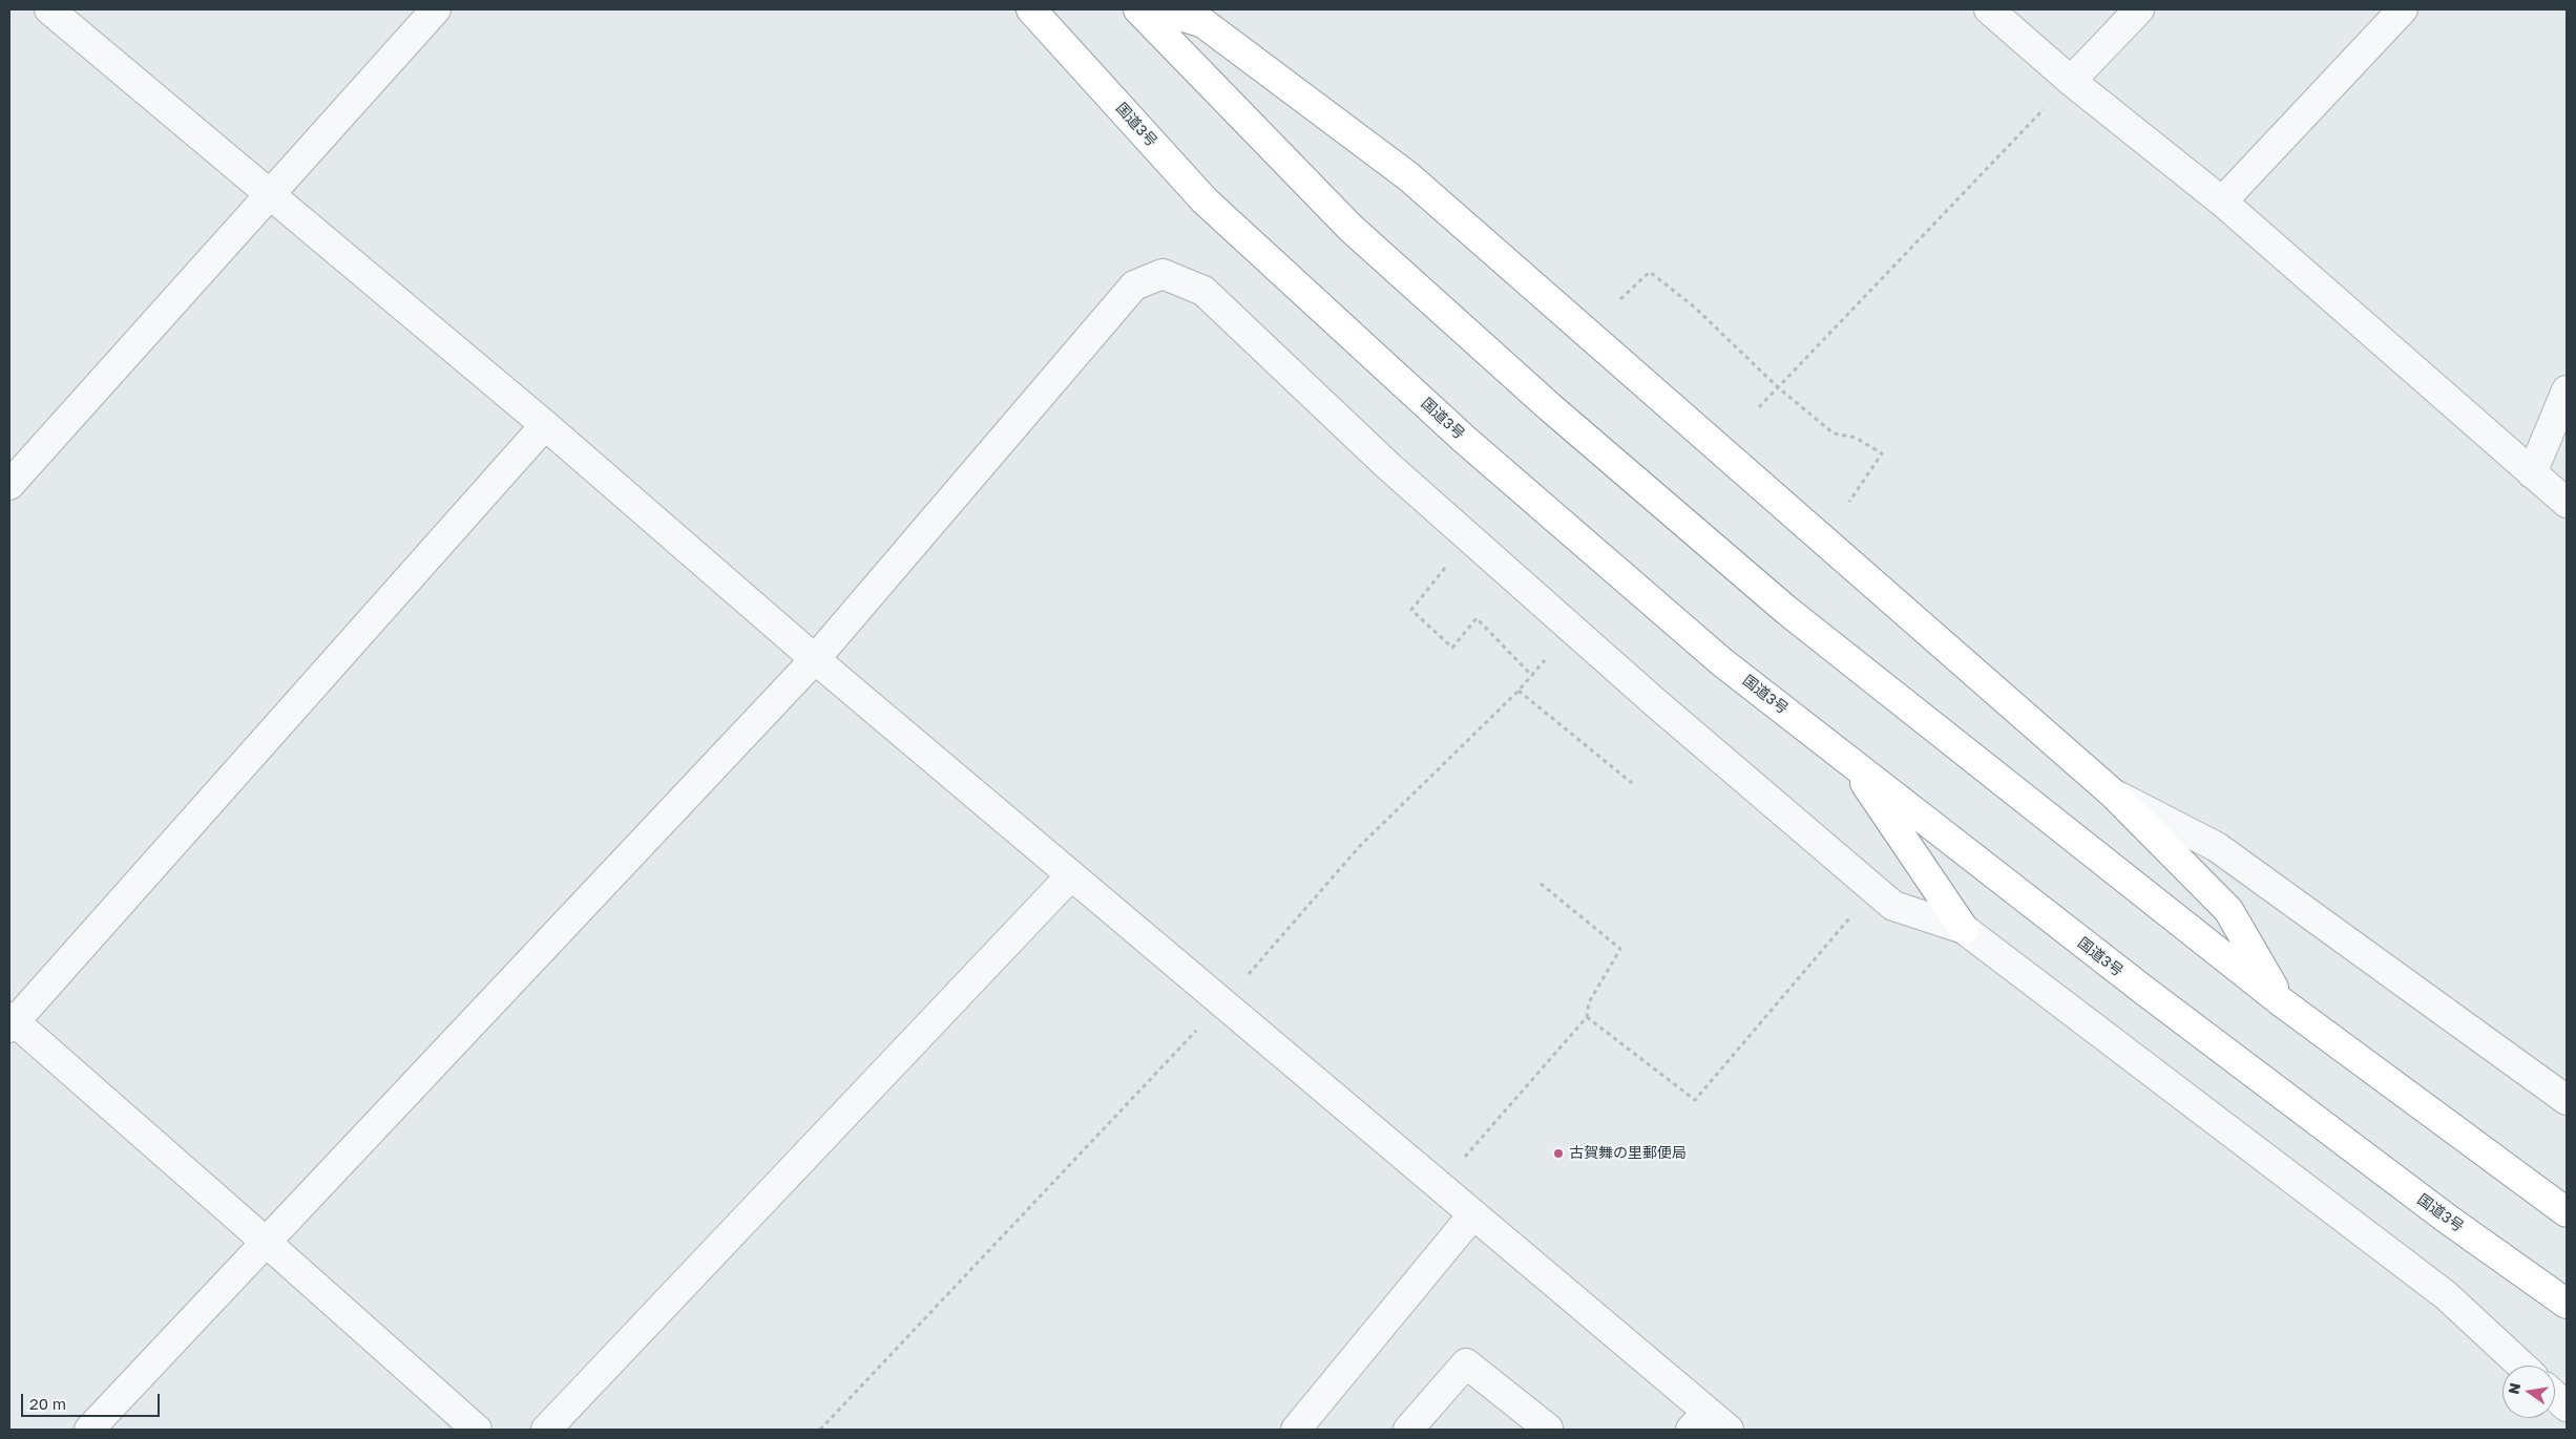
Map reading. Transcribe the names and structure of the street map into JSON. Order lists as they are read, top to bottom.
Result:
{
  "streets": {
    "highway": ["国道3号"]
  },
  "places": ["古賀舞の里郵便局"],
  "scale_bar": "20 m",
  "north": "left"
}
